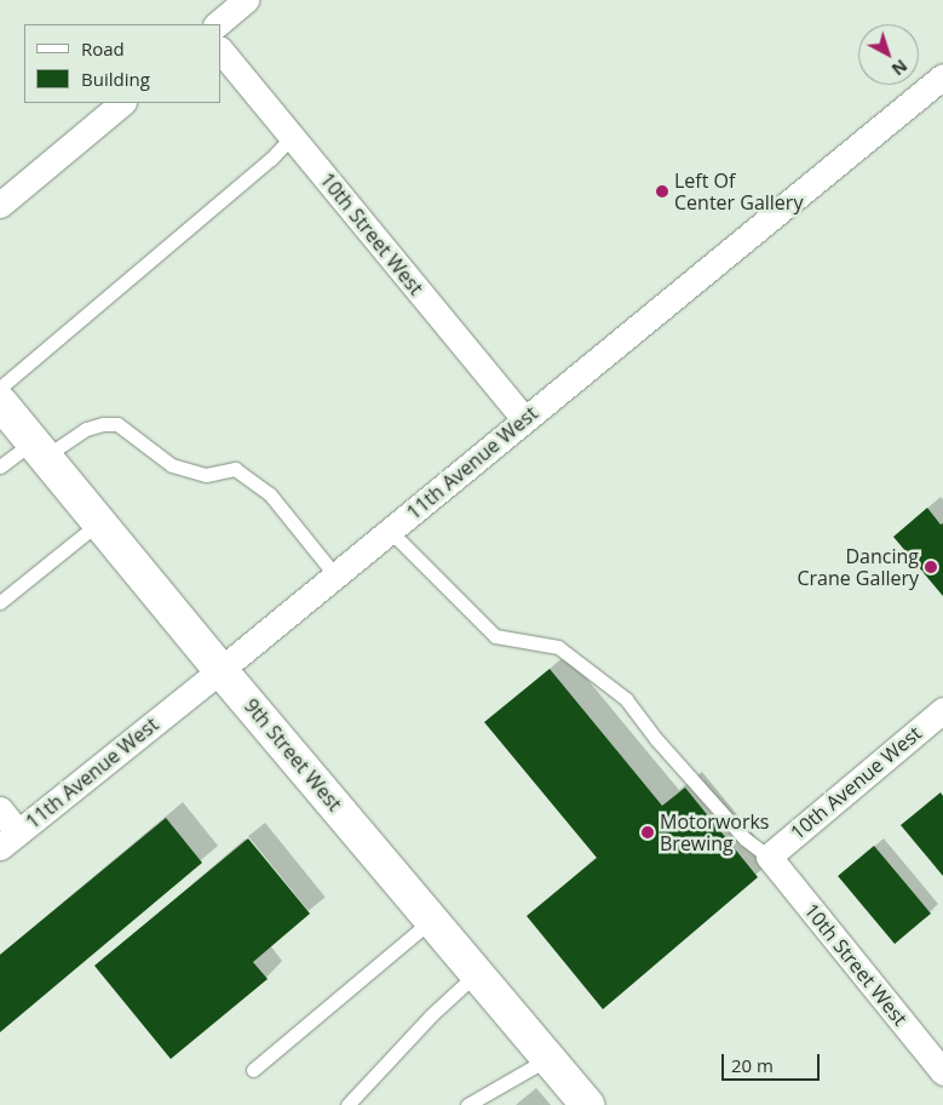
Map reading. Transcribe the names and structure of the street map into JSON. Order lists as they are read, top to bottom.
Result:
{
  "streets": {
    "main road": ["9th Street West"],
    "street": ["10th Street West", "11th Avenue West", "10th Avenue West"]
  },
  "crossings": [
    ["10th Street West", "11th Avenue West"],
    ["10th Street West", "10th Avenue West"],
    ["11th Avenue West", "9th Street West"]
  ],
  "places": ["Left Of Center Gallery", "Dancing Crane Gallery", "Motorworks Brewing"],
  "legend": ["Road", "Building"],
  "scale_bar": "20 m",
  "north": "bottom right"
}
